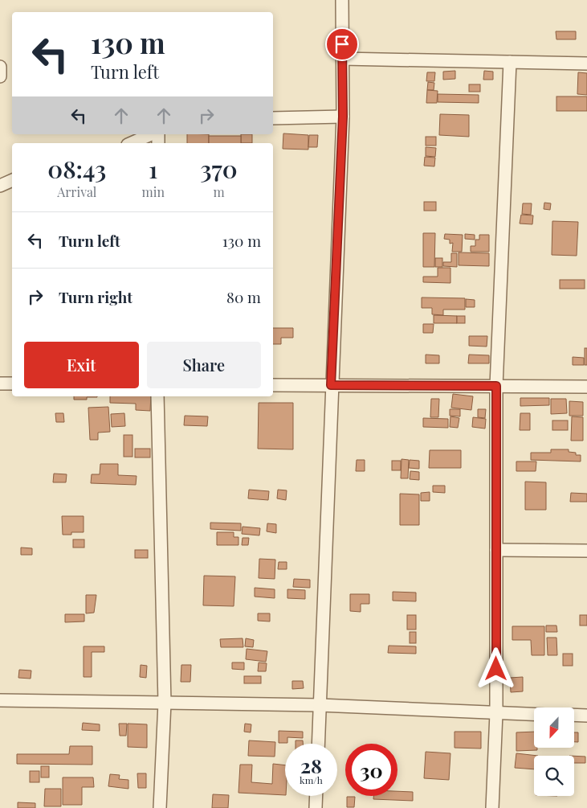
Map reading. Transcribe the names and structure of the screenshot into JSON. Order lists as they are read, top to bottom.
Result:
{
  "north": "bottom",
  "page": {
    "turn": ["130 m", "Turn left"],
    "eta": [
      "08:43",
      "Arrival",
      "1",
      "min",
      "370",
      "m"
    ],
    "list": [
      {
        "name": "Turn left",
        "value": "130 m"
      },
      {
        "name": "Turn right",
        "value": "80 m"
      }
    ],
    "buttons": ["Exit", "Share"],
    "speed": "28 km/h",
    "limit": "30"
  }
}
